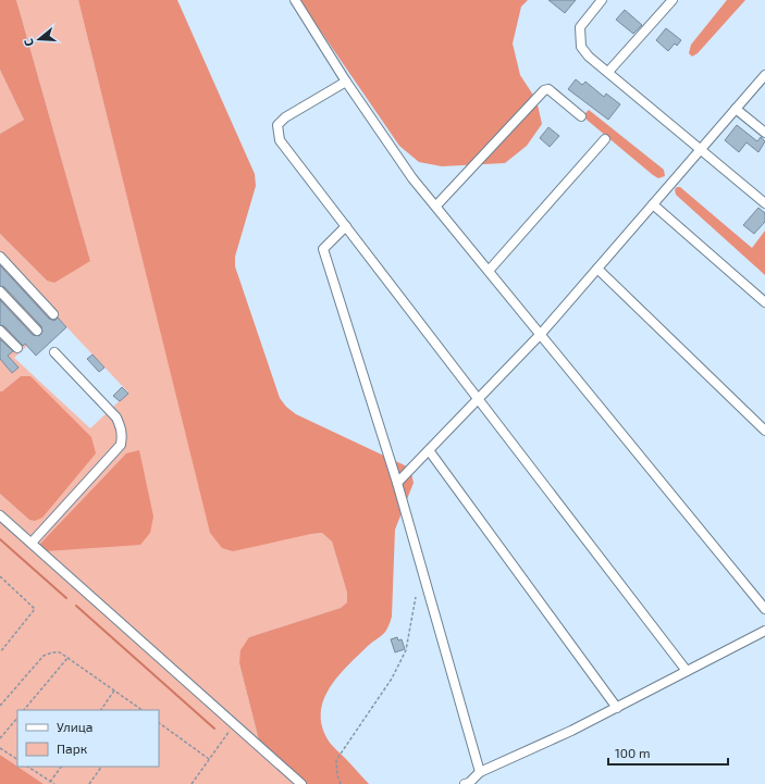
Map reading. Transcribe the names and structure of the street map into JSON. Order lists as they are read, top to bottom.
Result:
{
  "legend": ["Улица", "Парк"],
  "scale_bar": "100 m",
  "north": "left"
}
